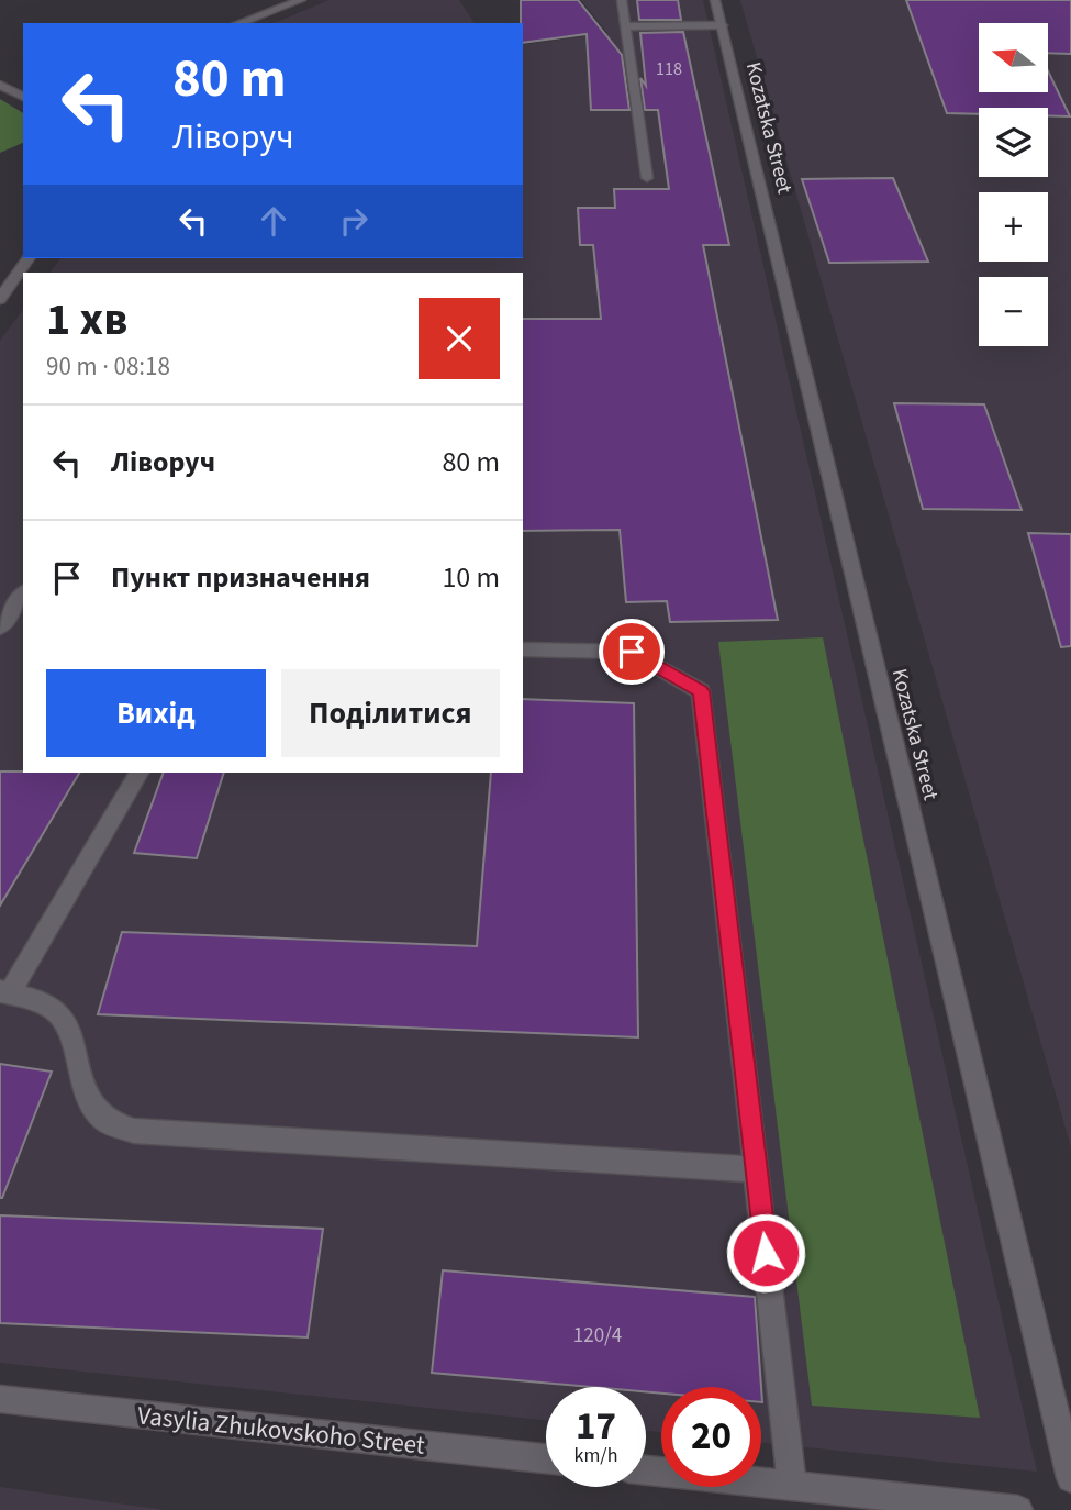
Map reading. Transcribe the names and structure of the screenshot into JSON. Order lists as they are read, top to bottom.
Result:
{
  "streets": {
    "street": ["Kozatska Street", "Vasylia Zhukovskoho Street"]
  },
  "house_numbers": ["118", "120/4"],
  "north": "left",
  "page": {
    "map_buttons": ["+", "−"],
    "turn": ["80 m", "Ліворуч"],
    "heading": ["1 хв", "90 m · 08:18"],
    "list": [
      {
        "name": "Ліворуч",
        "value": "80 m"
      },
      {
        "name": "Пункт призначення",
        "value": "10 m"
      }
    ],
    "buttons": ["Вихід", "Поділитися"],
    "speed": "17 km/h",
    "limit": "20"
  }
}
